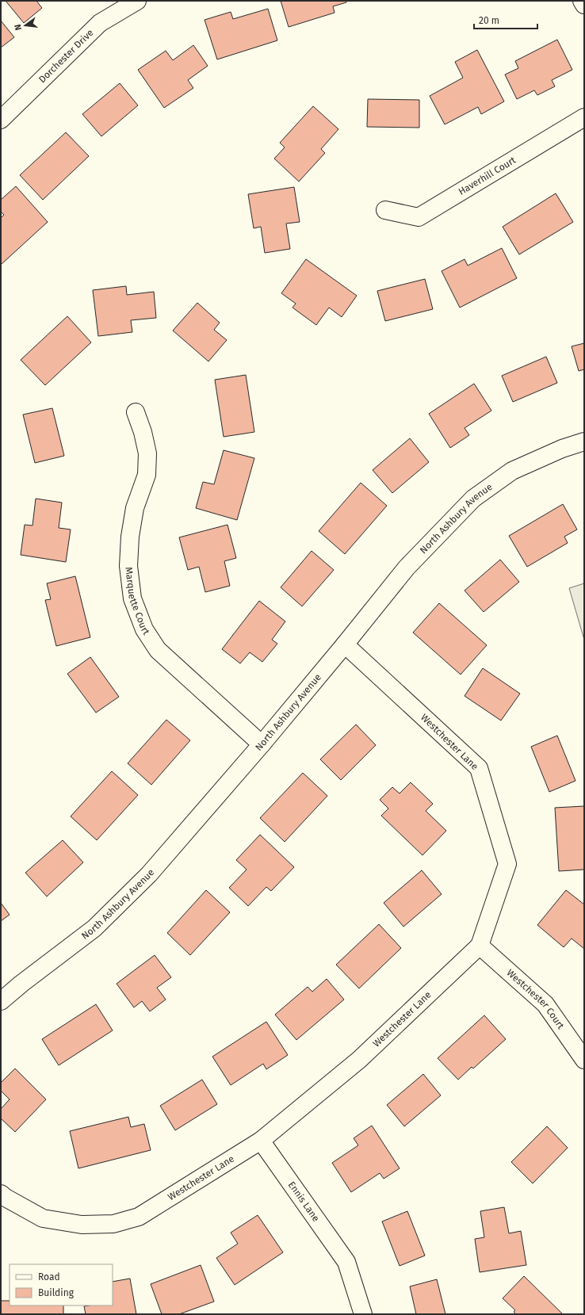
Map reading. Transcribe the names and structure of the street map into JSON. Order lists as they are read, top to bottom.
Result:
{
  "streets": {
    "street": [
      "Dorchester Drive",
      "Haverhill Court",
      "North Ashbury Avenue",
      "Marquette Court",
      "Westchester Lane",
      "Westchester Court",
      "Ennis Lane"
    ]
  },
  "crossings": [
    ["North Ashbury Avenue", "Marquette Court"],
    ["North Ashbury Avenue", "Westchester Lane"],
    ["Westchester Lane", "Westchester Court"],
    ["Westchester Lane", "Ennis Lane"]
  ],
  "legend": ["Road", "Building"],
  "scale_bar": "20 m",
  "north": "left"
}
